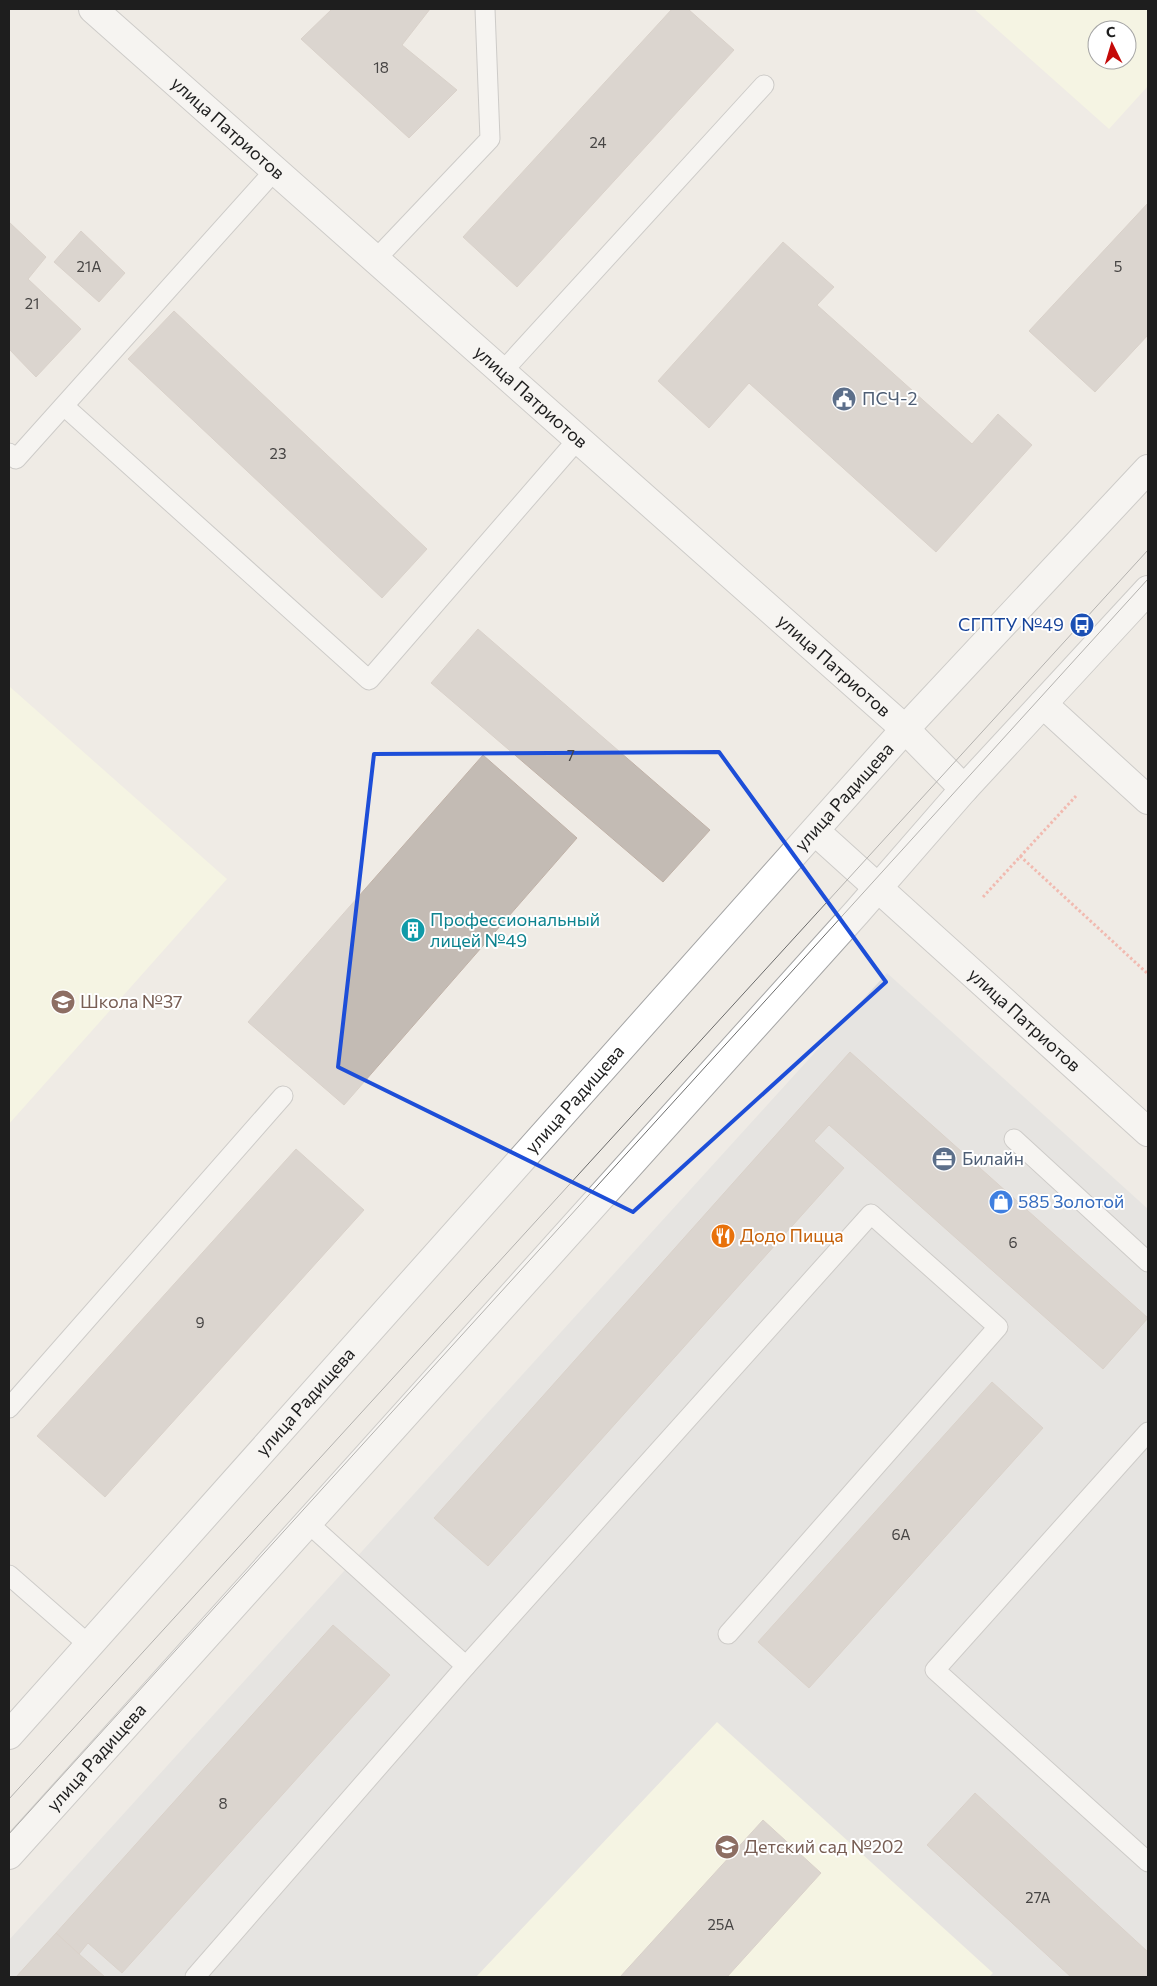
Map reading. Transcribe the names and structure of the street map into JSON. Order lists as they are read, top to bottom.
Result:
{
  "streets": {
    "street": ["улица Патриотов", "улица Радищева"]
  },
  "crossings": [
    ["улица Патриотов", "улица Радищева"]
  ],
  "places": {
    "public building": ["ПСЧ-2"],
    "bus stop": ["СГПТУ №49"],
    "building": ["Профессиональный лицей №49"],
    "school or university": ["Школа №37", "Детский сад №202"],
    "office": ["Билайн"],
    "shop": ["585 Золотой"],
    "restaurant": ["Додо Пицца"]
  },
  "house_numbers": [
    "18",
    "24",
    "21А",
    "5",
    "21",
    "23",
    "7",
    "6",
    "9",
    "6А",
    "8",
    "27А",
    "25А"
  ],
  "north": "top"
}
